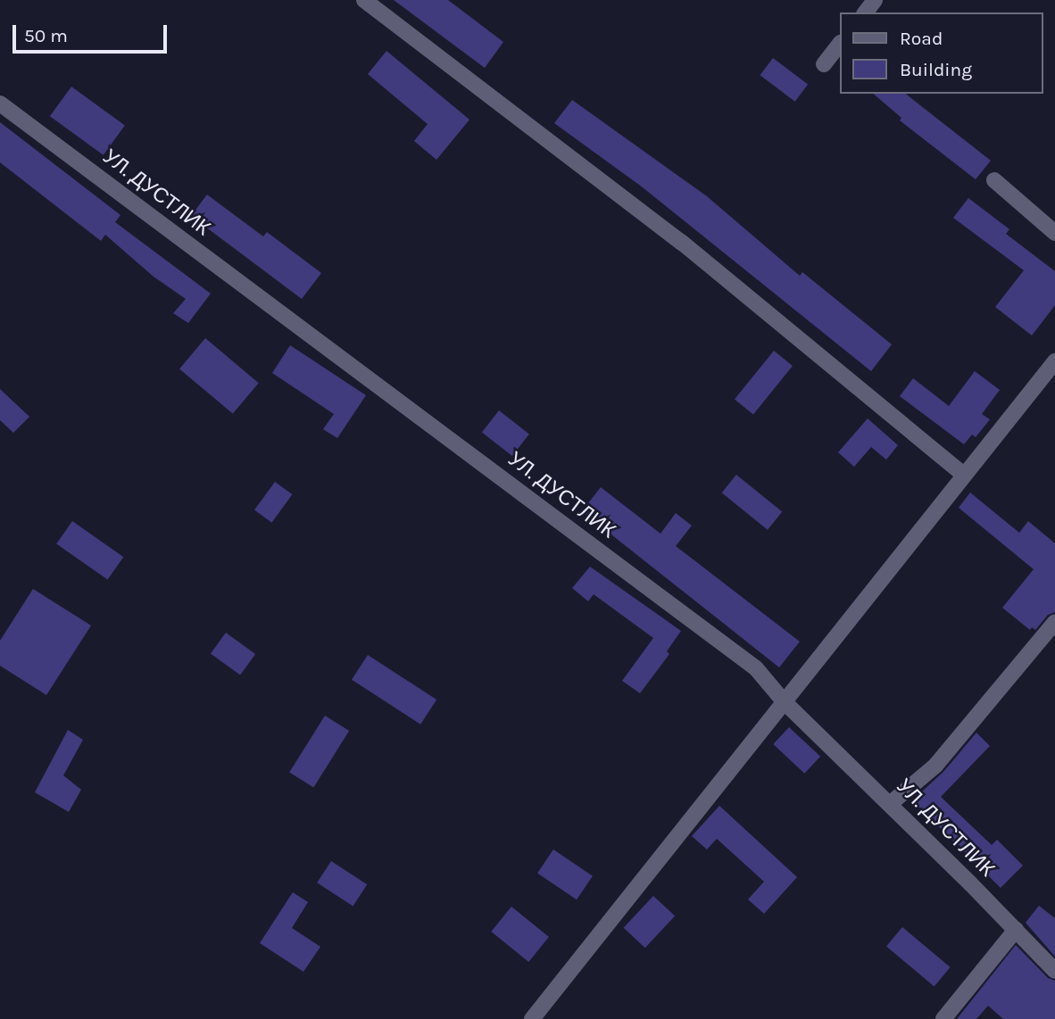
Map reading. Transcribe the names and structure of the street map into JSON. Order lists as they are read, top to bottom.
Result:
{
  "streets": {
    "street": ["УЛ. ДУСТЛИК"]
  },
  "legend": ["Road", "Building"],
  "scale_bar": "50 m"
}
